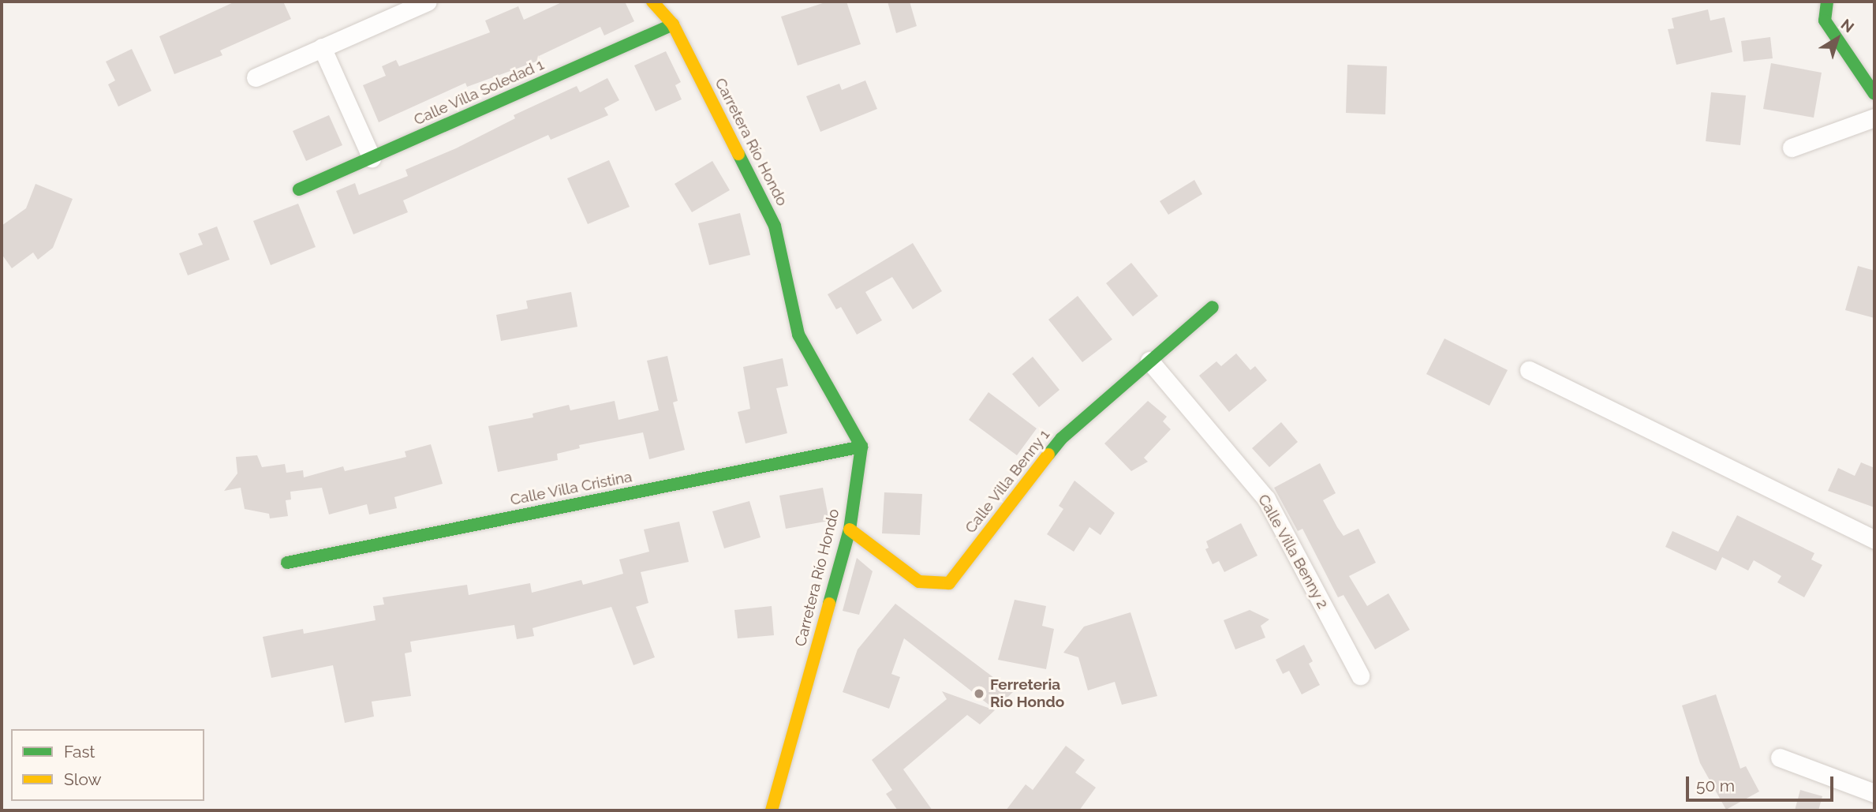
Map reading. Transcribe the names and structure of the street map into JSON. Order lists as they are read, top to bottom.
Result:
{
  "streets": {
    "street": [
      "Calle Villa Soledad 1",
      "Carretera Río Hondo",
      "Calle Villa Benny 1",
      "Calle Villa Cristina",
      "Calle Villa Benny 2"
    ]
  },
  "crossings": [
    ["Calle Villa Soledad 1", "Carretera Río Hondo"],
    ["Carretera Río Hondo", "Calle Villa Benny 1"],
    ["Carretera Río Hondo", "Calle Villa Cristina"],
    ["Calle Villa Benny 1", "Calle Villa Benny 2"]
  ],
  "places": ["Ferreteria Rio Hondo"],
  "legend": ["Fast", "Slow"],
  "scale_bar": "50 m",
  "north": "top right"
}
